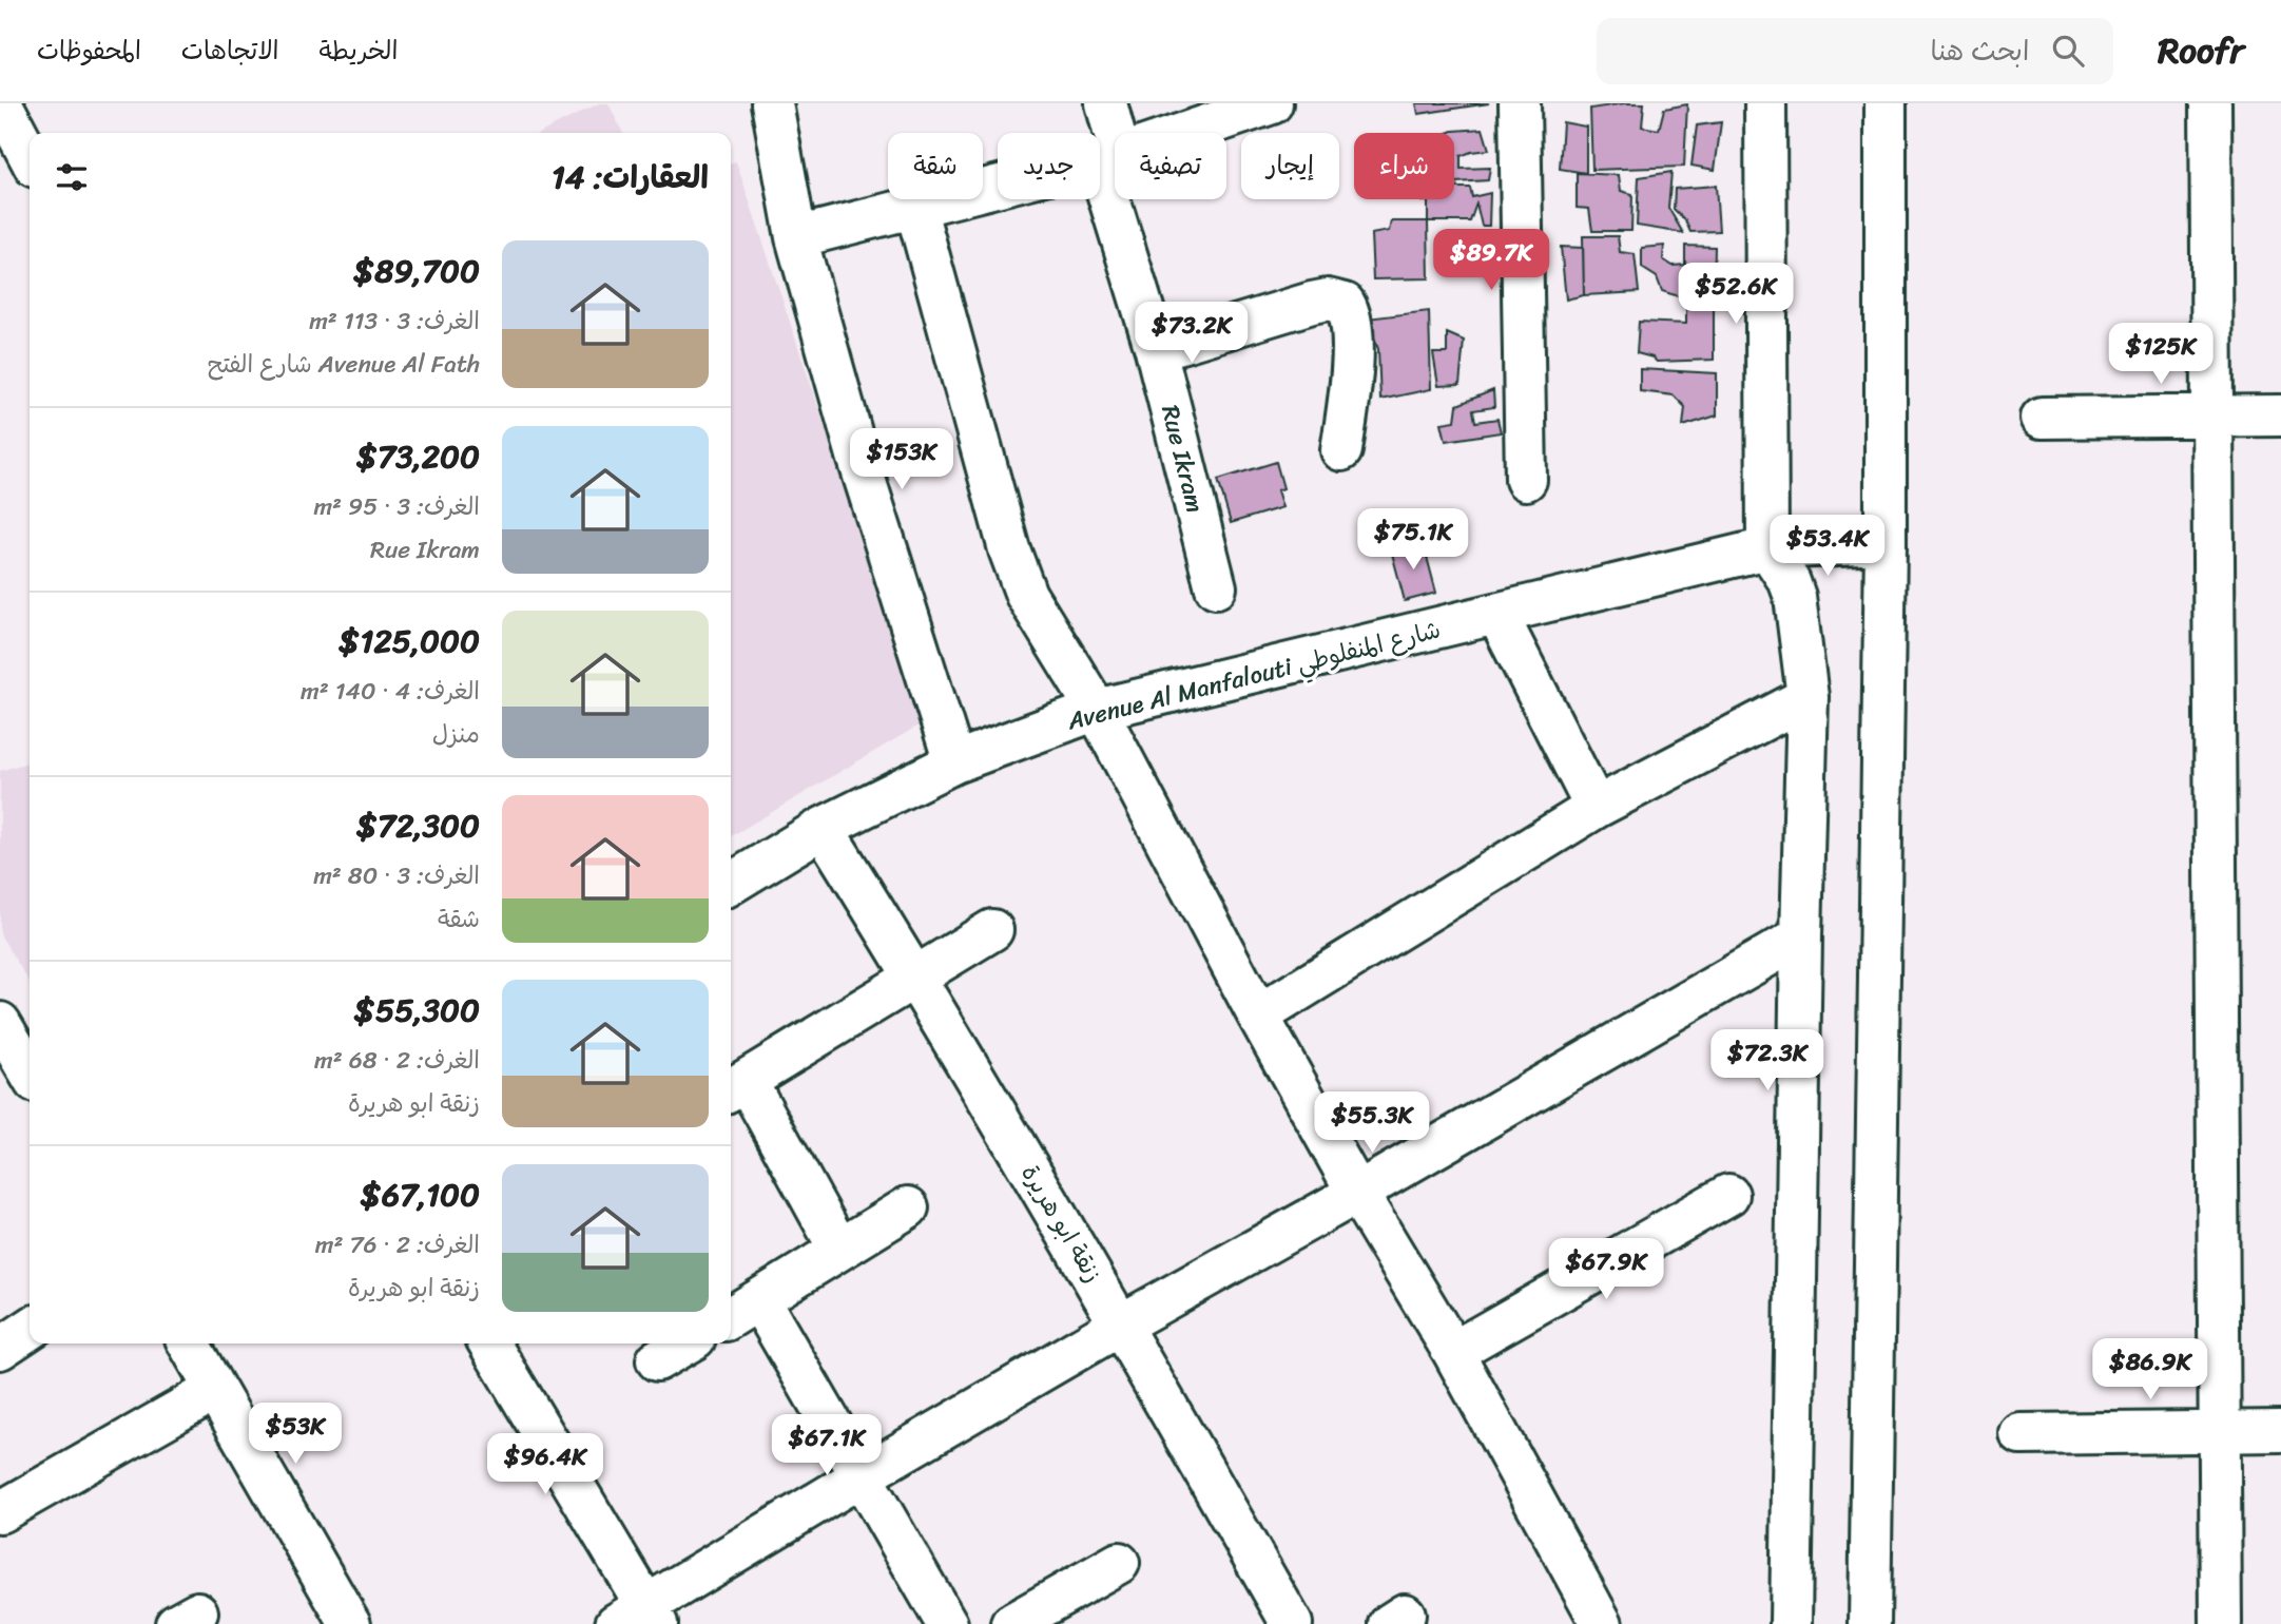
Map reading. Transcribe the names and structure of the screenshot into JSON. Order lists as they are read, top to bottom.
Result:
{
  "streets": {
    "street": ["Rue Ikram", "Avenue Al Manfalouti شارع المنفلوطي", "زنقة ابو هريرة"]
  },
  "crossings": [
    ["Avenue Al Manfalouti شارع المنفلوطي", "زنقة ابو هريرة"]
  ],
  "page": {
    "header": "Roofr",
    "search": "ابحث هنا",
    "nav": ["الخريطة", "الاتجاهات", "المحفوظات"],
    "chip": [
      "شراء",
      "إيجار",
      "تصفية",
      "جديد",
      "شقة"
    ],
    "heading": "العقارات: 14",
    "list": [
      {
        "name": "$89,700",
        "note": "الغرف: 3 · 113 m² · Avenue Al Fath شارع الفتح"
      },
      {
        "name": "$73,200",
        "note": "الغرف: 3 · 95 m² · Rue Ikram"
      },
      {
        "name": "$125,000",
        "note": "الغرف: 4 · 140 m² · منزل"
      },
      {
        "name": "$72,300",
        "note": "الغرف: 3 · 80 m² · شقة"
      },
      {
        "name": "$55,300",
        "note": "الغرف: 2 · 68 m² · زنقة ابو هريرة"
      },
      {
        "name": "$67,100",
        "note": "الغرف: 2 · 76 m² · زنقة ابو هريرة"
      }
    ],
    "price": [
      "$89.7K",
      "$52.6K",
      "$73.2K",
      "$125K",
      "$153K",
      "$75.1K",
      "$53.4K",
      "$72.3K",
      "$55.3K",
      "$67.9K",
      "$86.9K",
      "$53K",
      "$67.1K",
      "$96.4K"
    ]
  }
}
